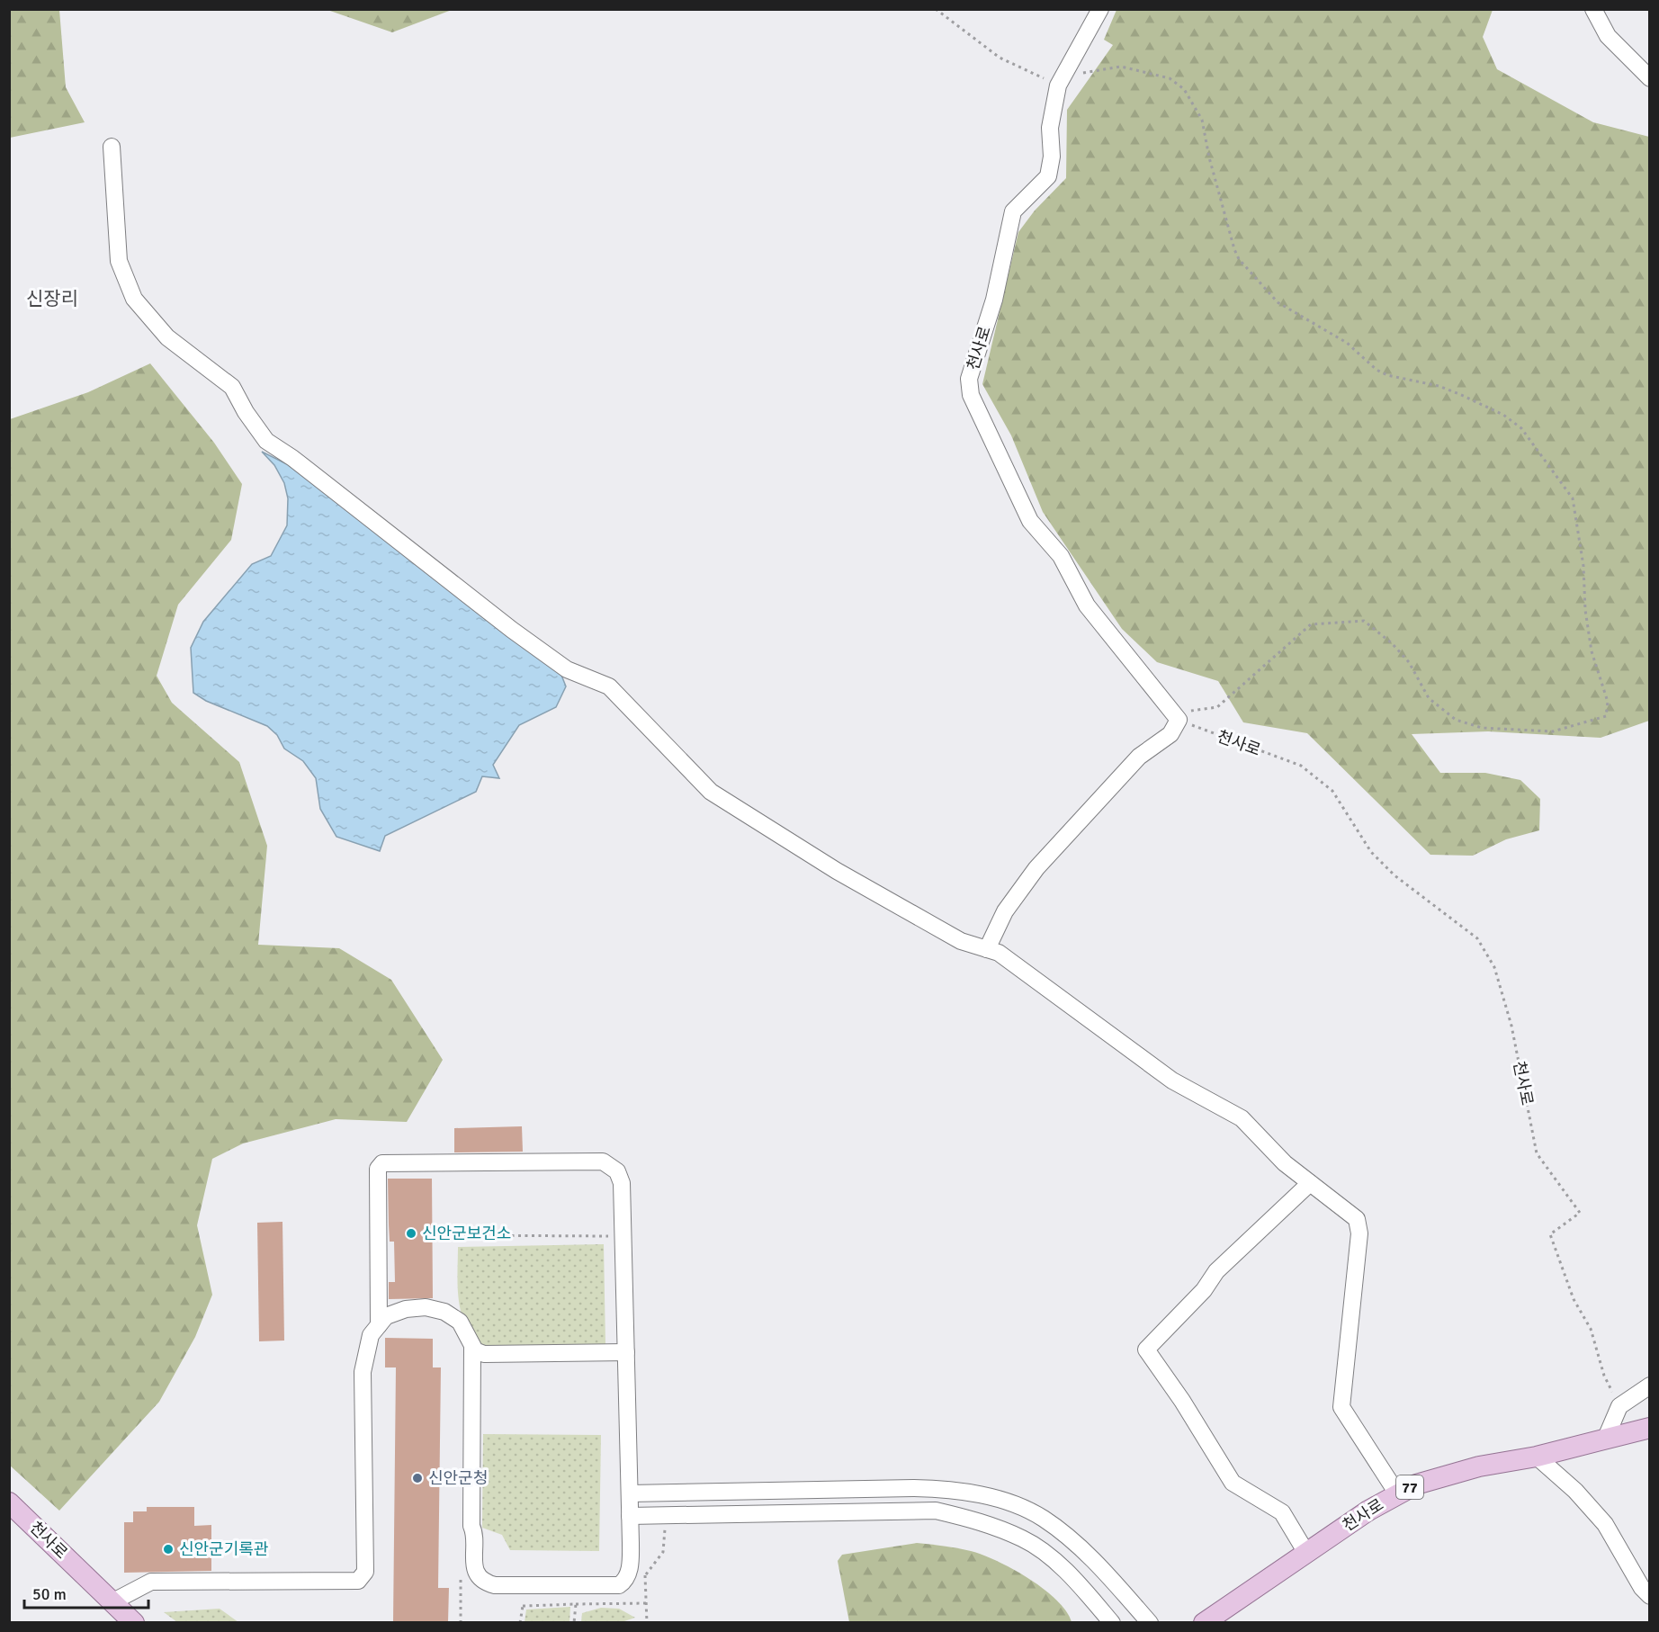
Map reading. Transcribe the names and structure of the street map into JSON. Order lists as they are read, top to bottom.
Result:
{
  "streets": {
    "main road": ["천사로", "77"]
  },
  "districts": ["신장리"],
  "places": ["신안군보건소", "신안군청", "신안군기록관"],
  "scale_bar": "50 m"
}
